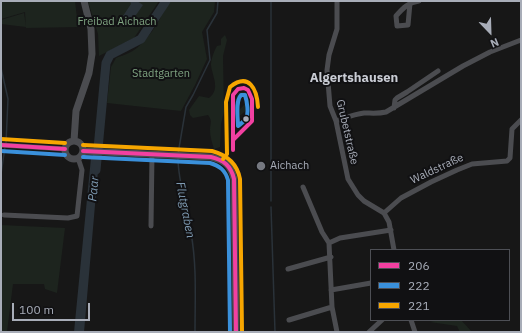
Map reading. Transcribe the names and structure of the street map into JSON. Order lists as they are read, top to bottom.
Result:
{
  "streets": {
    "street": ["Grubetstraße", "Waldstraße"]
  },
  "crossings": [
    ["Grubetstraße", "Waldstraße"]
  ],
  "districts": ["Algertshausen"],
  "water": ["Paar", "Flutgraben"],
  "parks": ["Freibad Aichach", "Stadtgarten"],
  "places": ["Aichach"],
  "lines": ["transit line 221", "transit line 206", "transit line 222"],
  "legend": ["206", "222", "221"],
  "scale_bar": "100 m",
  "north": "bottom right"
}
